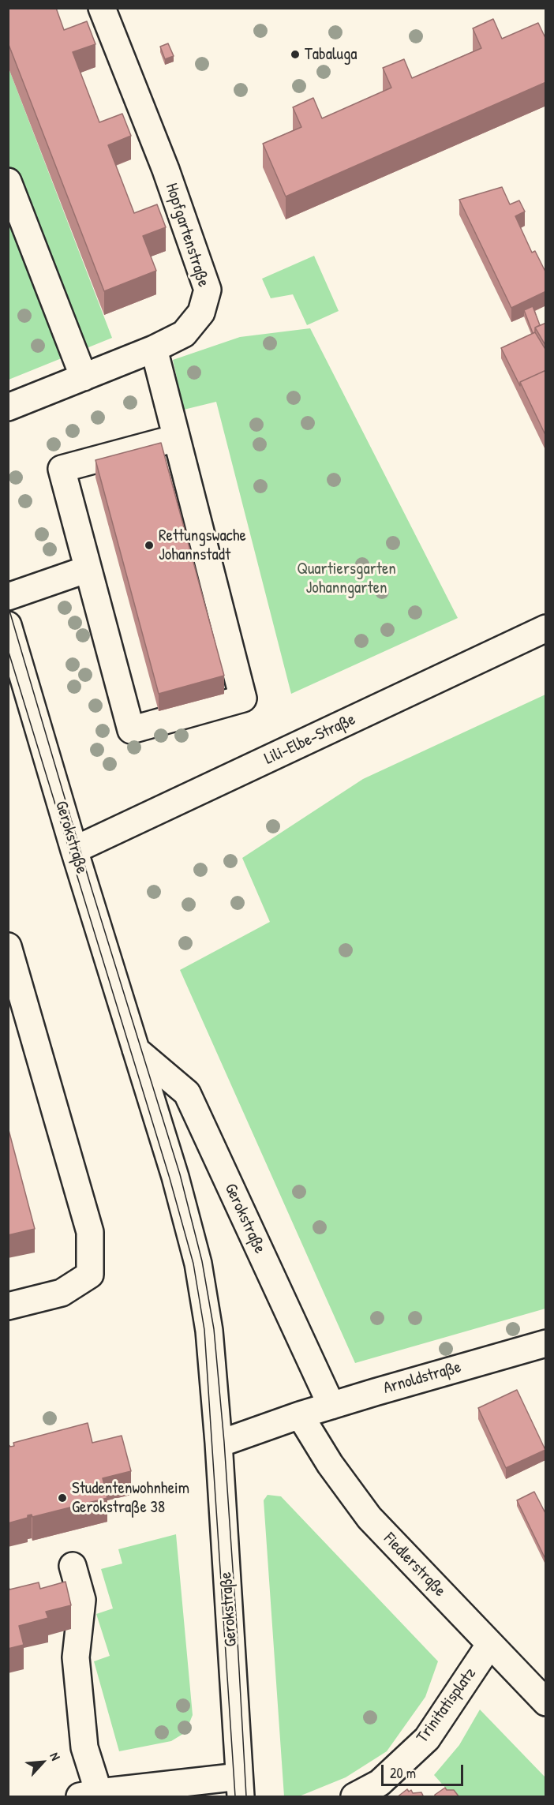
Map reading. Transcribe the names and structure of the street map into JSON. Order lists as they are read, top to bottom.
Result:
{
  "streets": {
    "street": [
      "Hopfgartenstraße",
      "Lili-Elbe-Straße",
      "Gerokstraße",
      "Arnoldstraße",
      "Fiedlerstraße",
      "Trinitatisplatz"
    ]
  },
  "crossings": [
    ["Lili-Elbe-Straße", "Gerokstraße"],
    ["Gerokstraße", "Arnoldstraße"],
    ["Arnoldstraße", "Fiedlerstraße"],
    ["Fiedlerstraße", "Trinitatisplatz"]
  ],
  "parks": ["Quartiersgarten Johanngarten"],
  "places": ["Tabaluga", "Rettungswache Johannstadt", "Studentenwohnheim Gerokstraße 38"],
  "scale_bar": "20 m",
  "north": "top right"
}
